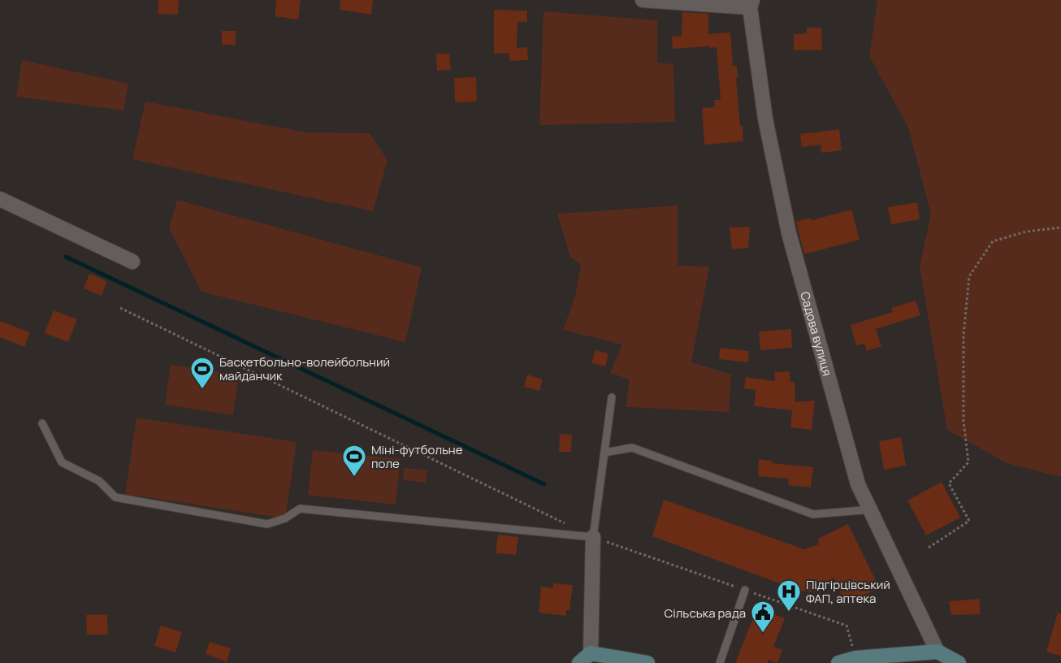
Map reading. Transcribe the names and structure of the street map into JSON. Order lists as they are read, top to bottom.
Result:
{
  "streets": {
    "street": ["Садова вулиця"]
  },
  "places": {
    "sports": ["Баскетбольно-волейбольний майданчик", "Міні-футбольне поле"],
    "hospital": ["Підгірцівський ФАП, аптека"],
    "public building": ["Сільська рада"]
  }
}
